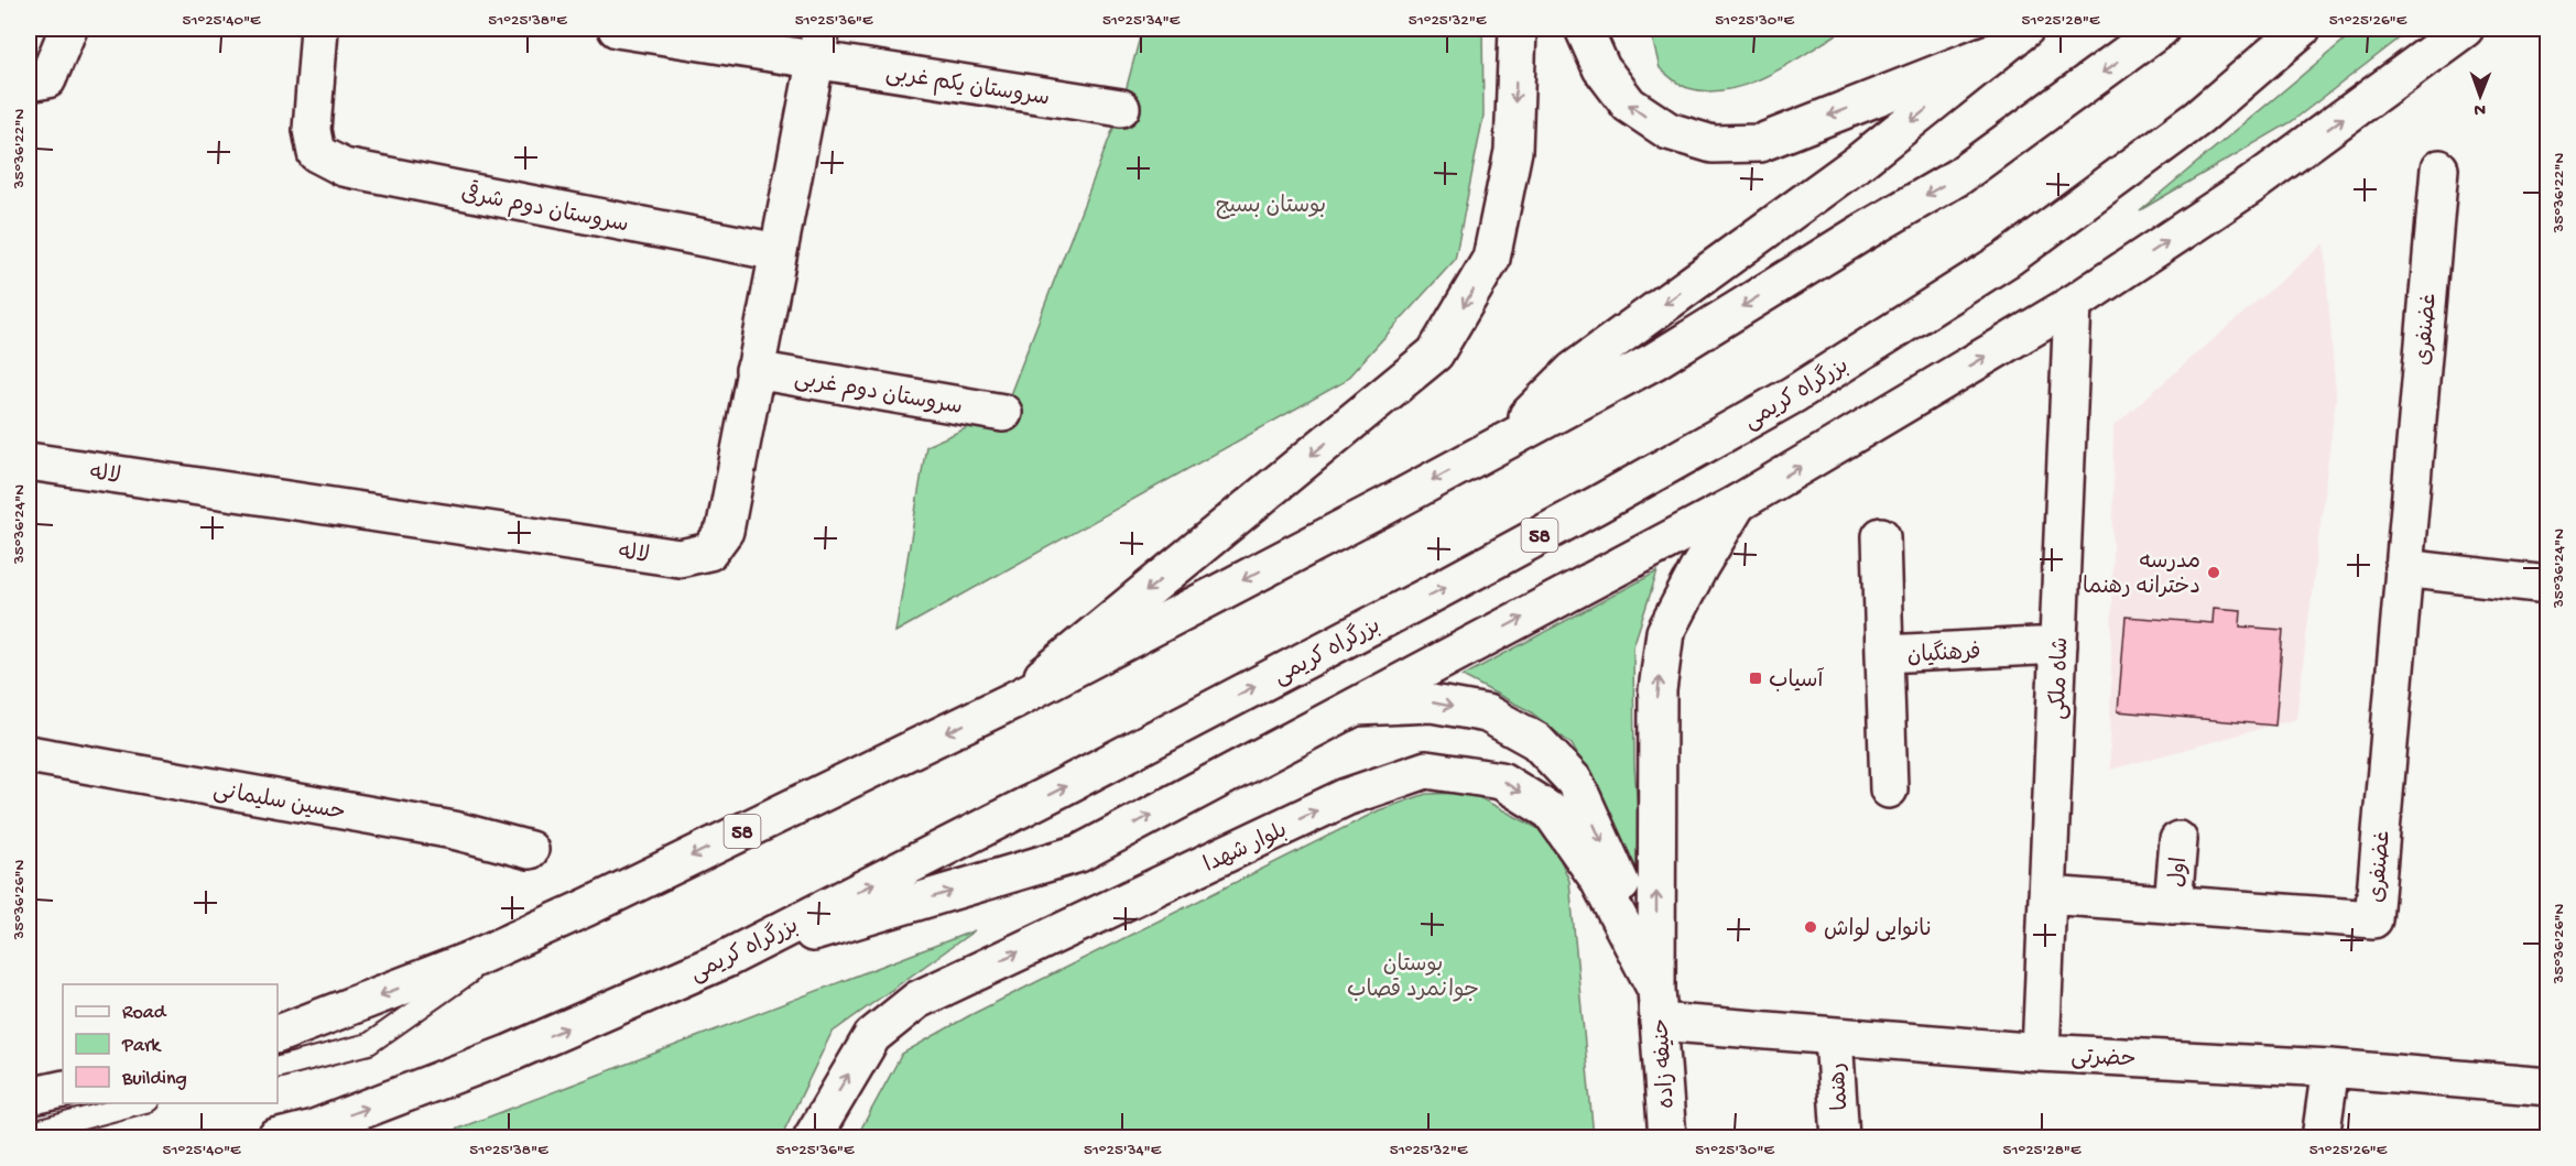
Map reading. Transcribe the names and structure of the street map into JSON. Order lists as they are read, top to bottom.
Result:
{
  "streets": {
    "main road": [
      "سروستان یکم غربی",
      "سروستان دوم شرقی",
      "غضنفری",
      "سروستان دوم غربی",
      "بزرگراه کریمی",
      "لاله",
      "58",
      "فرهنگیان",
      "شاه ملکی",
      "حسین سلیمانی",
      "بلوار شهدا",
      "اول",
      "حضرتی",
      "حنیفه زاده",
      "رهنما"
    ]
  },
  "crossings": [
    ["سروستان یکم غربی", "لاله"],
    ["سروستان دوم شرقی", "لاله"],
    ["غضنفری", "شاه ملکی"],
    ["غضنفری", "اول"],
    ["سروستان دوم غربی", "لاله"],
    ["فرهنگیان", "شاه ملکی"],
    ["شاه ملکی", "حضرتی"],
    ["بلوار شهدا", "حضرتی"],
    ["بلوار شهدا", "حنیفه زاده"],
    ["حضرتی", "حنیفه زاده"],
    ["حضرتی", "رهنما"]
  ],
  "parks": ["بوستان بسیج", "بوستان جوانمرد قصاب"],
  "places": {
    "other": ["مدرسه دخترانه رهنما", "نانوایی لواش"],
    "transit": ["آسیاب"]
  },
  "legend": ["Road", "Park", "Building"],
  "north": "bottom",
  "coordinates": [
    "51°25'40\"E",
    "51°25'38\"E",
    "51°25'36\"E",
    "51°25'34\"E",
    "51°25'32\"E",
    "51°25'30\"E",
    "51°25'28\"E",
    "51°25'26\"E",
    "35°36'22\"N",
    "35°36'24\"N",
    "35°36'26\"N"
  ]
}
